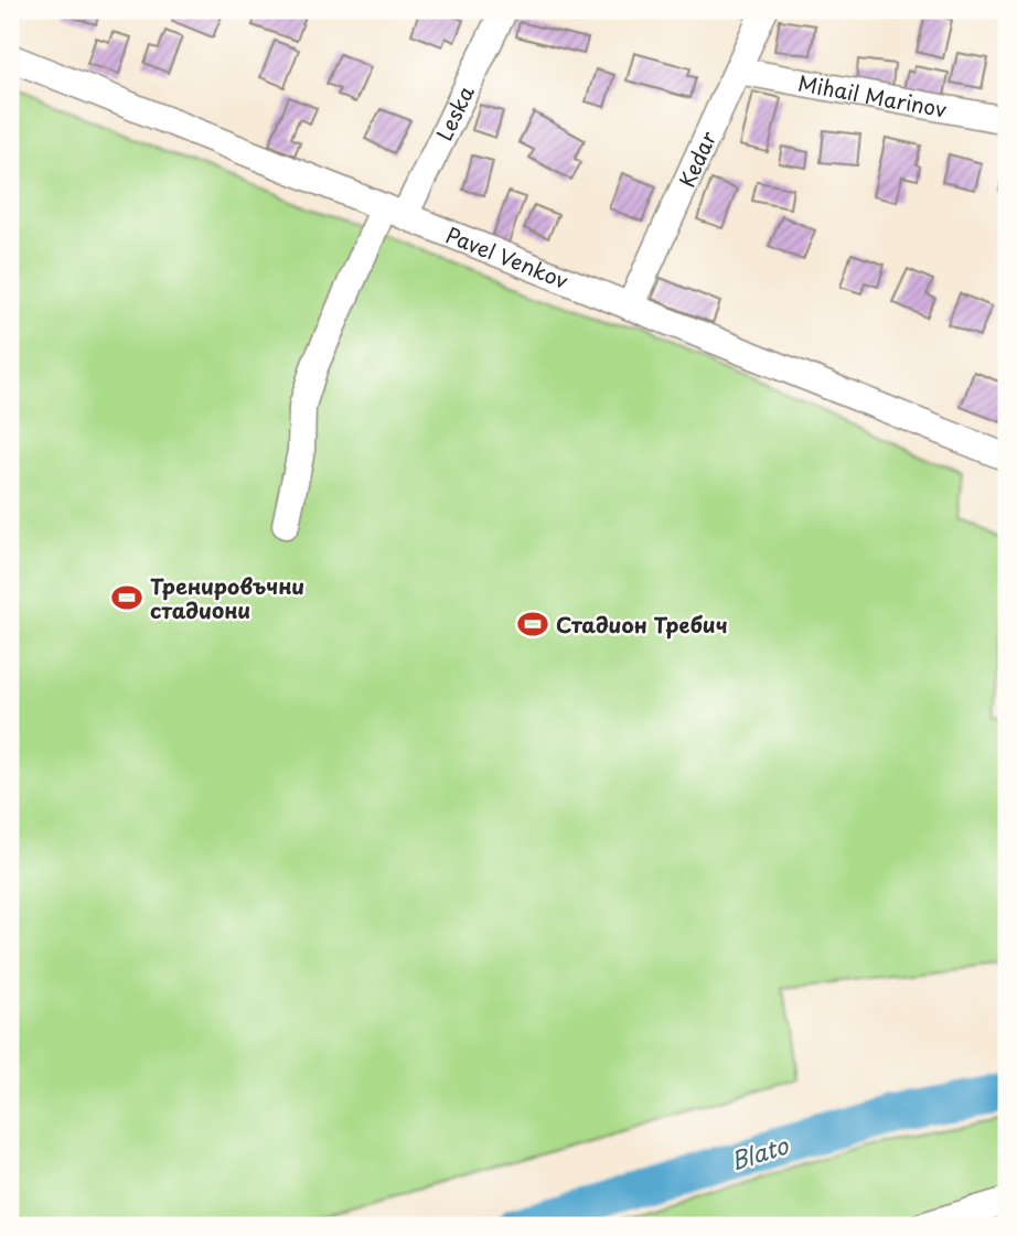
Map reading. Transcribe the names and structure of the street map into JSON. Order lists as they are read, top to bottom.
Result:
{
  "streets": {
    "street": [
      "Mihail Marinov",
      "Leska",
      "Kedar",
      "Pavel Venkov"
    ]
  },
  "crossings": [
    ["Mihail Marinov", "Kedar"],
    ["Leska", "Pavel Venkov"],
    ["Kedar", "Pavel Venkov"]
  ],
  "water": ["Blato"],
  "places": {
    "sports": ["Тренировъчни стадиони", "Стадион Требич"]
  }
}
